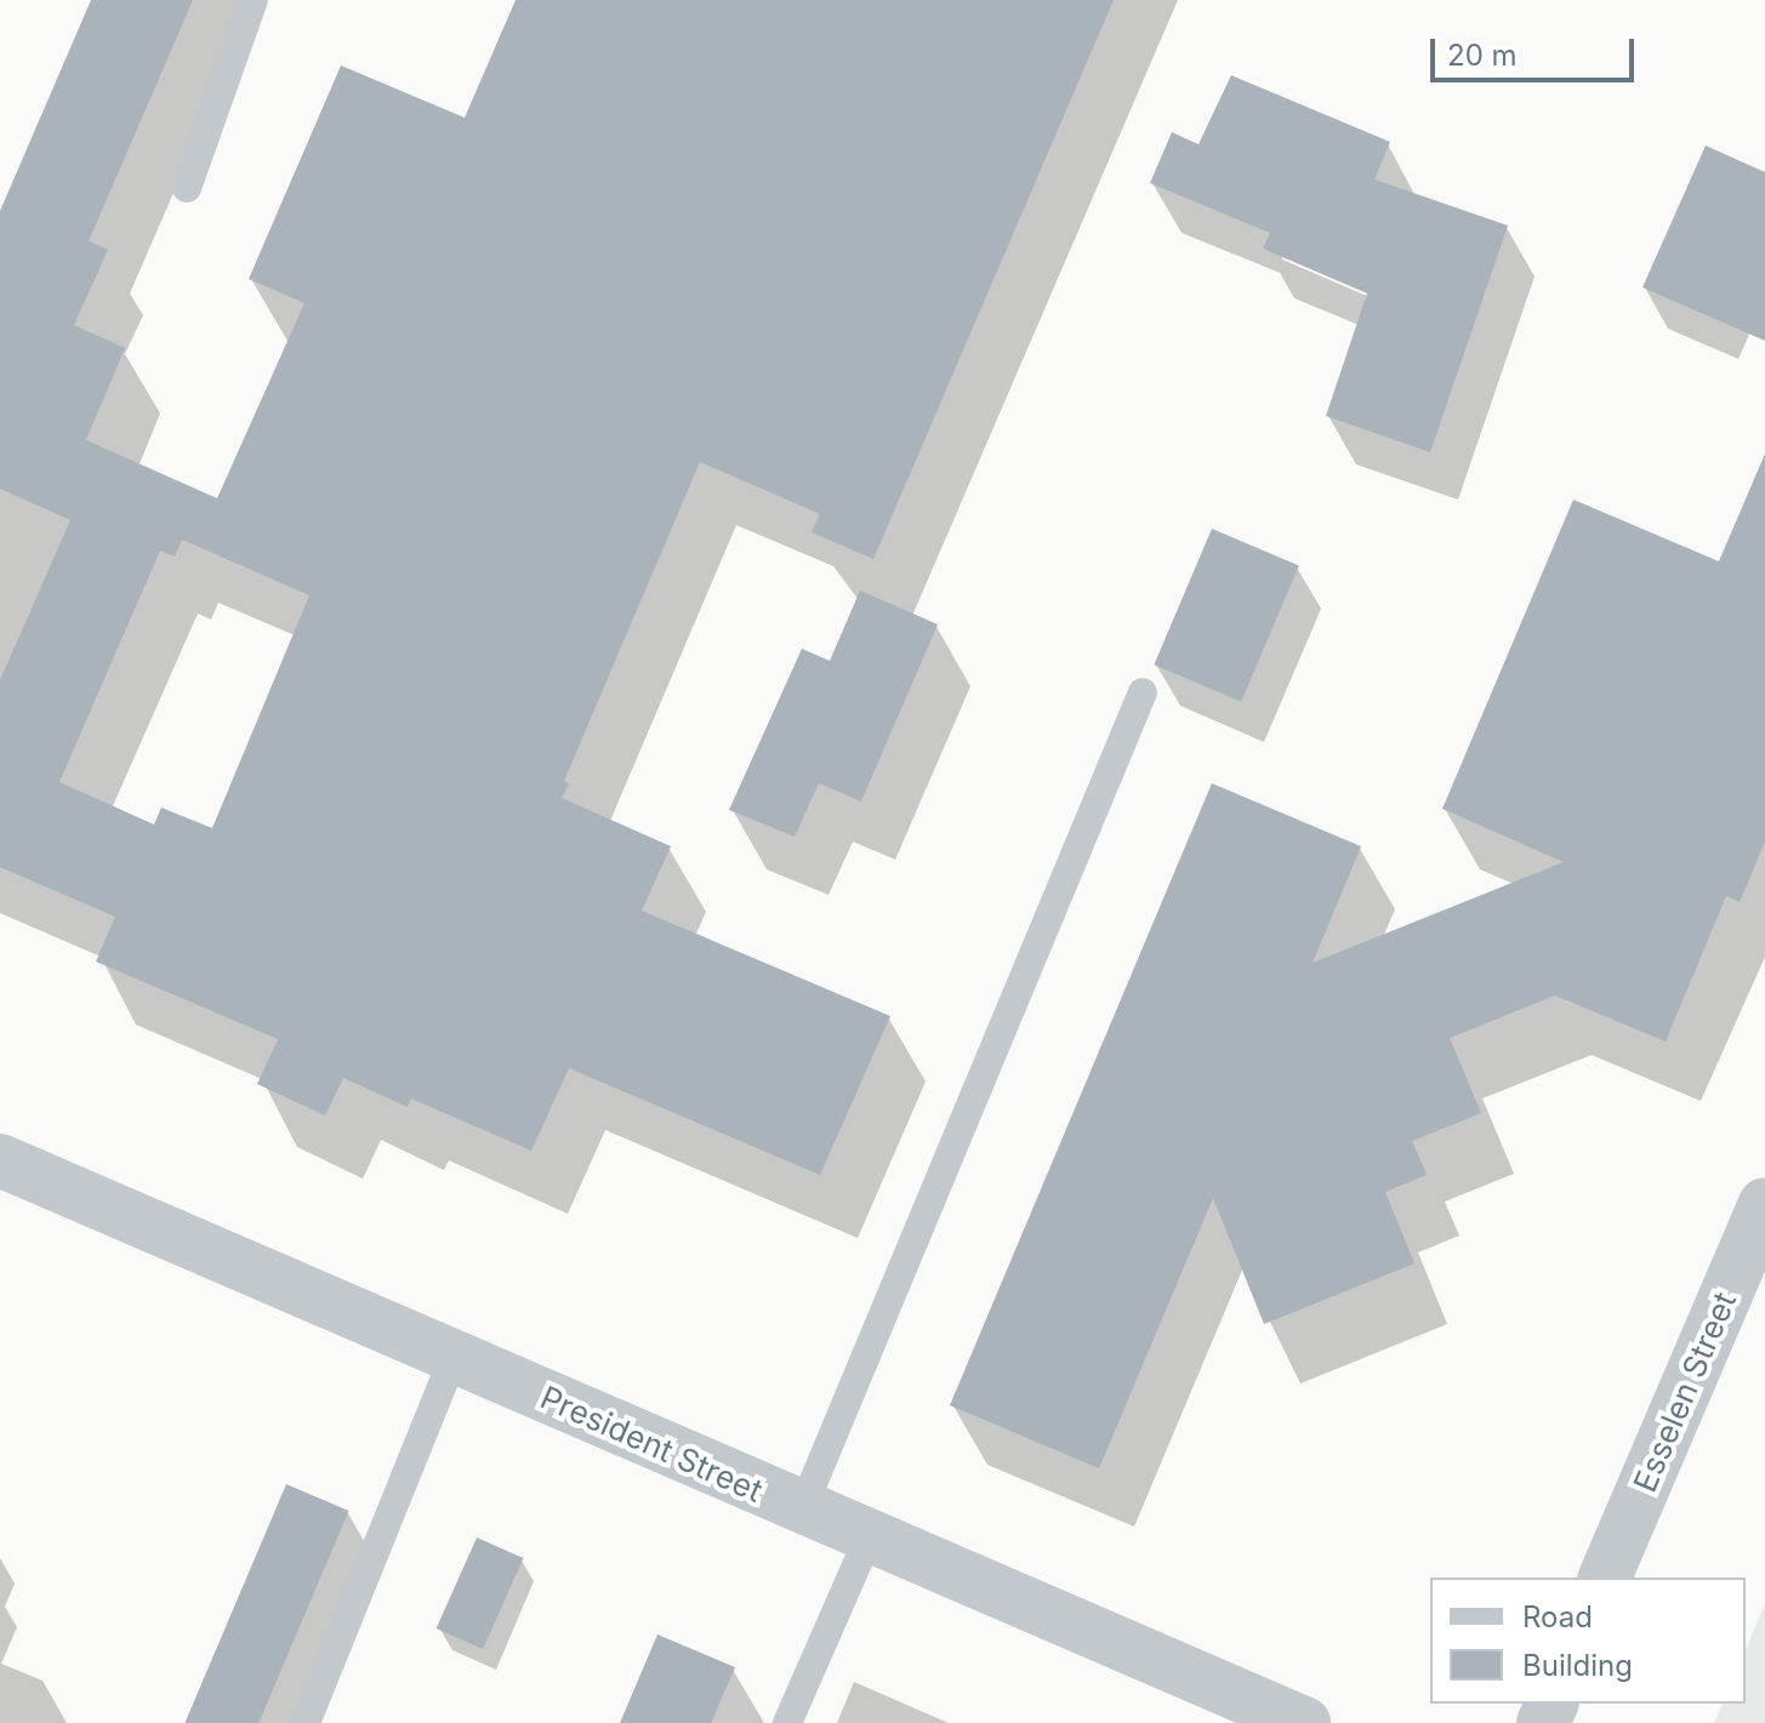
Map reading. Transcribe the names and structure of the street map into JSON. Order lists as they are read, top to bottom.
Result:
{
  "streets": {
    "street": ["Esselen Street", "President Street"]
  },
  "legend": ["Road", "Building"],
  "scale_bar": "20 m"
}
